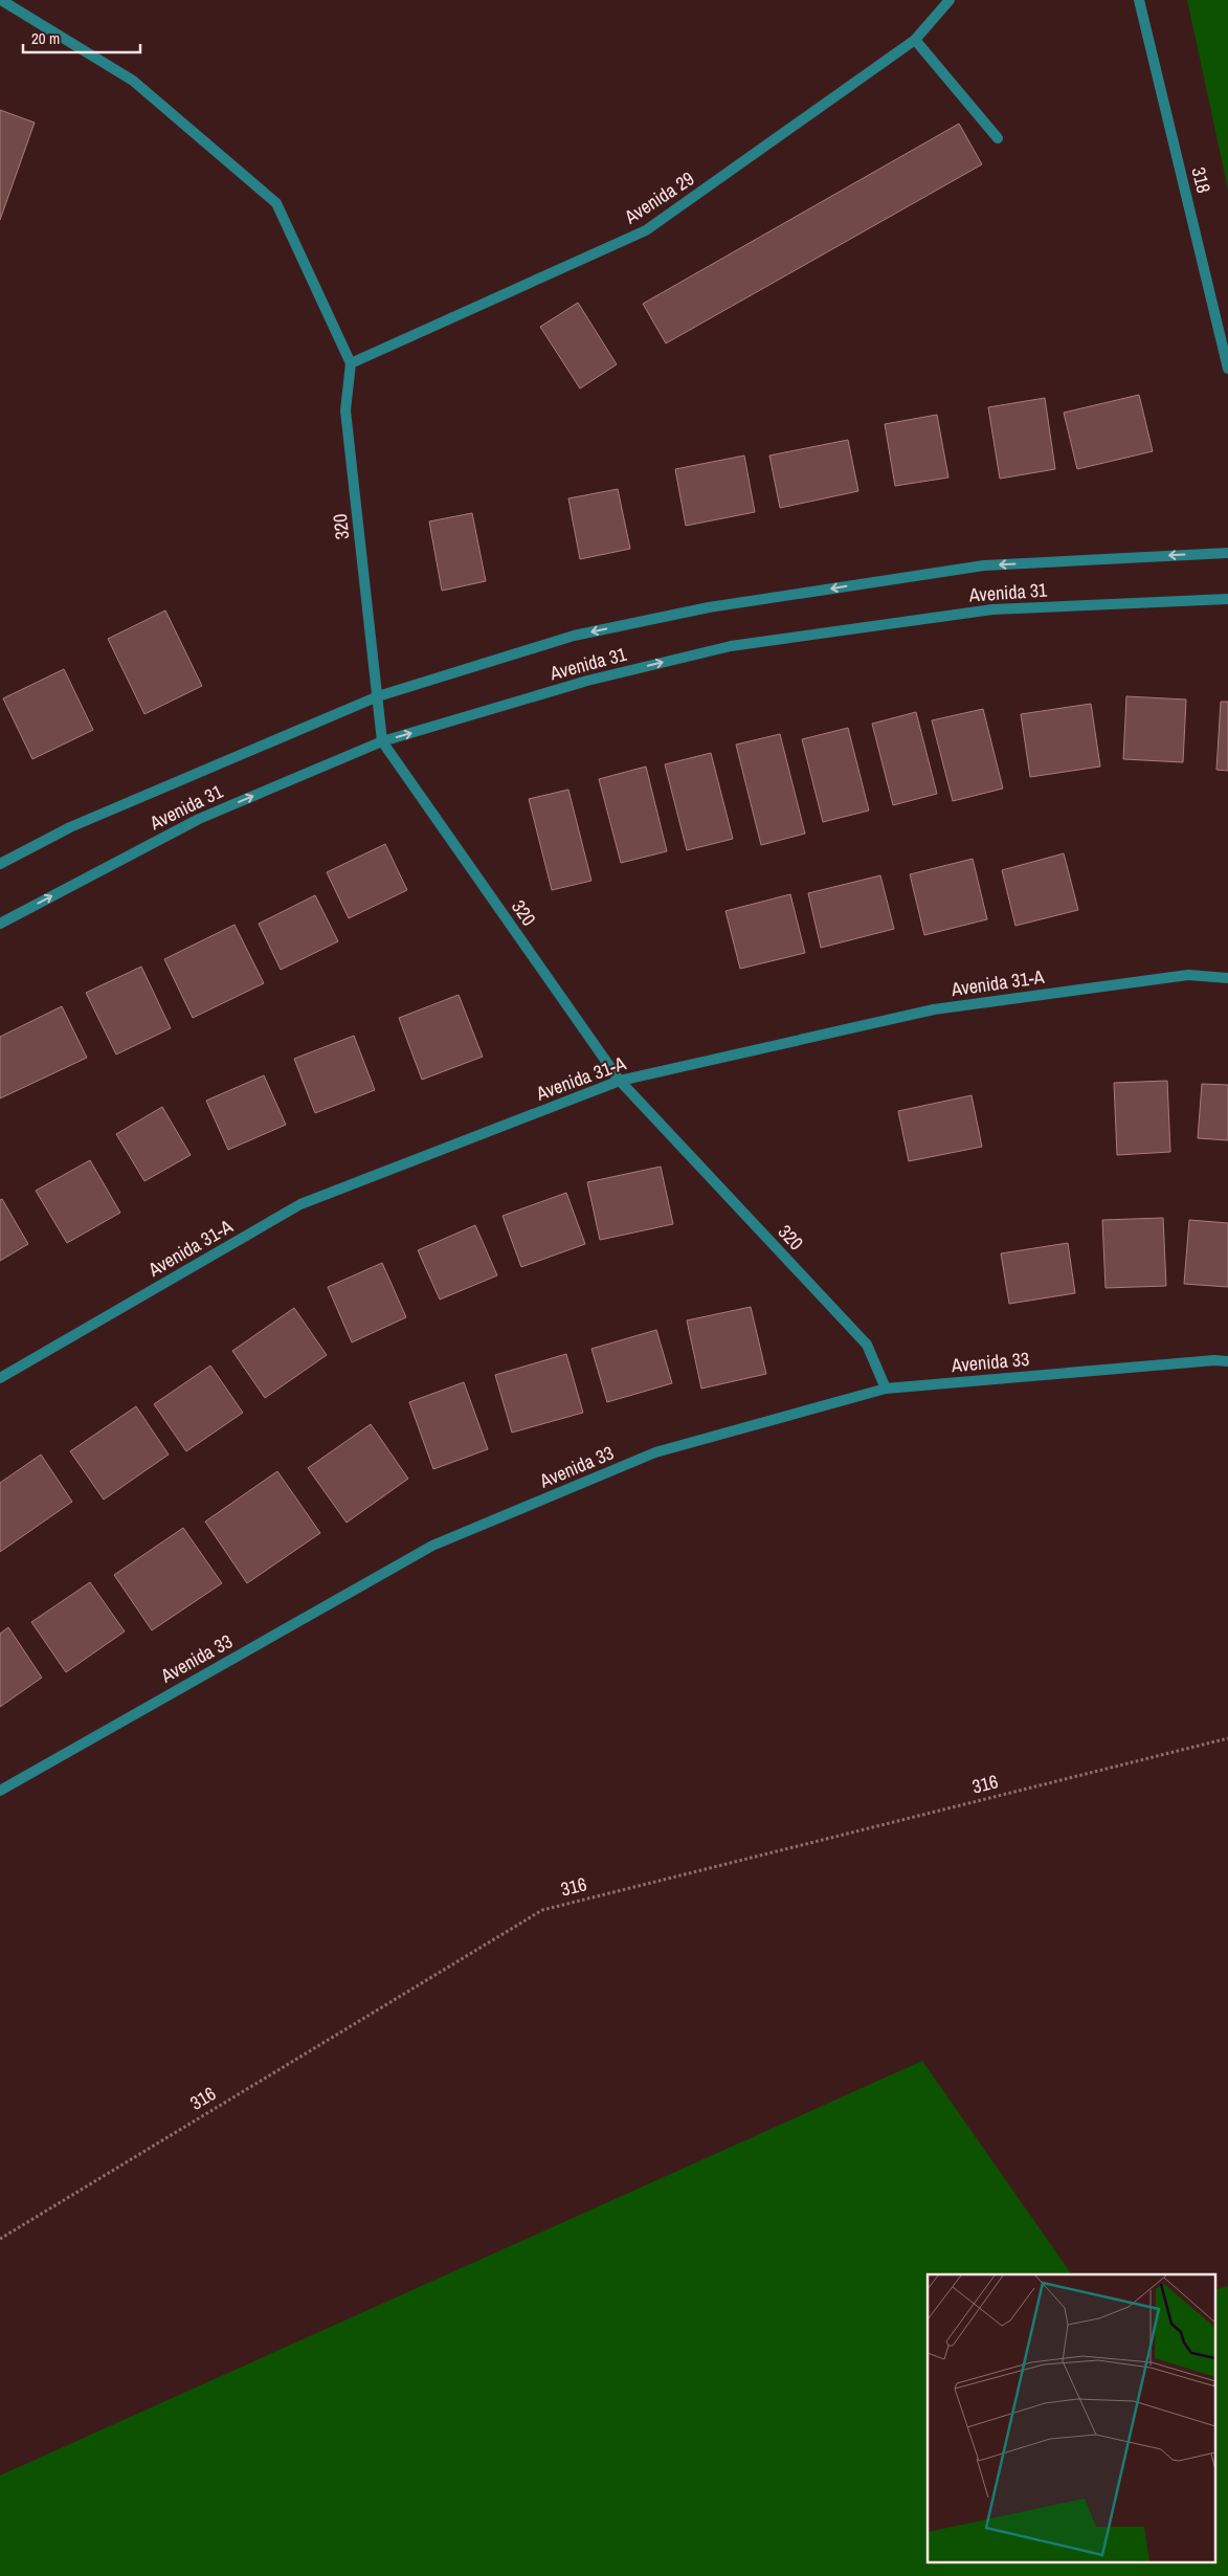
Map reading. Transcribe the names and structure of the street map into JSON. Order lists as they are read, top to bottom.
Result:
{
  "streets": {
    "street": [
      "318",
      "Avenida 29",
      "320",
      "Avenida 31",
      "Avenida 31-A",
      "Avenida 33"
    ],
    "path": ["316"]
  },
  "crossings": [
    ["Avenida 29", "320"],
    ["320", "Avenida 31"],
    ["320", "Avenida 31-A"],
    ["320", "Avenida 33"]
  ],
  "scale_bar": "20 m"
}
